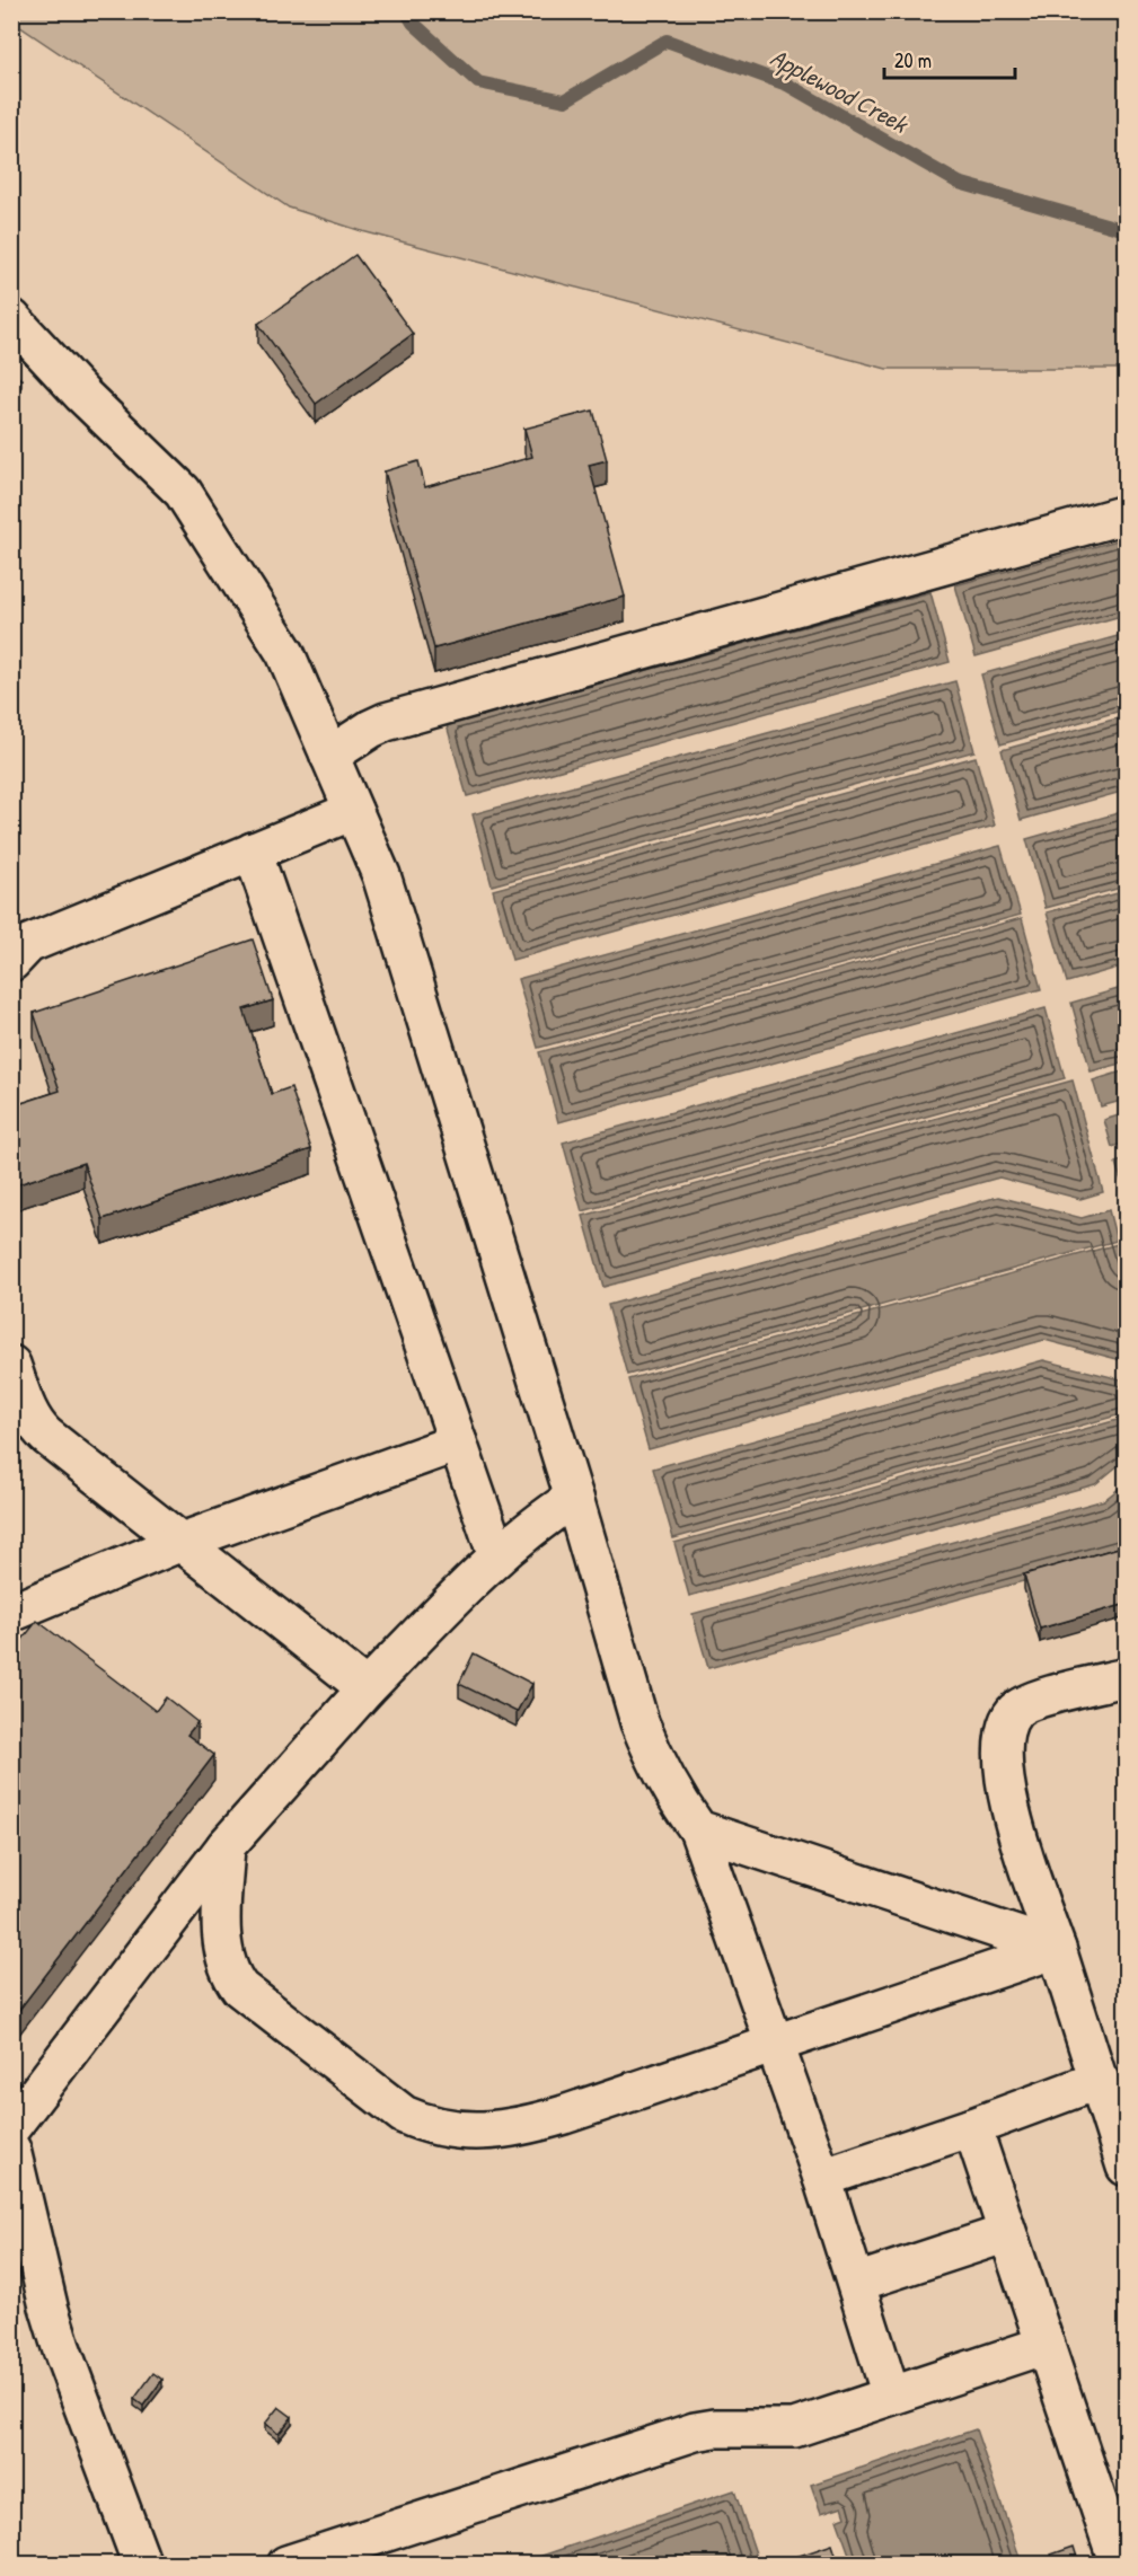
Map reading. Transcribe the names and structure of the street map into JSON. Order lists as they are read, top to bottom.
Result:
{
  "water": ["Applewood Creek"],
  "scale_bar": "20 m"
}
